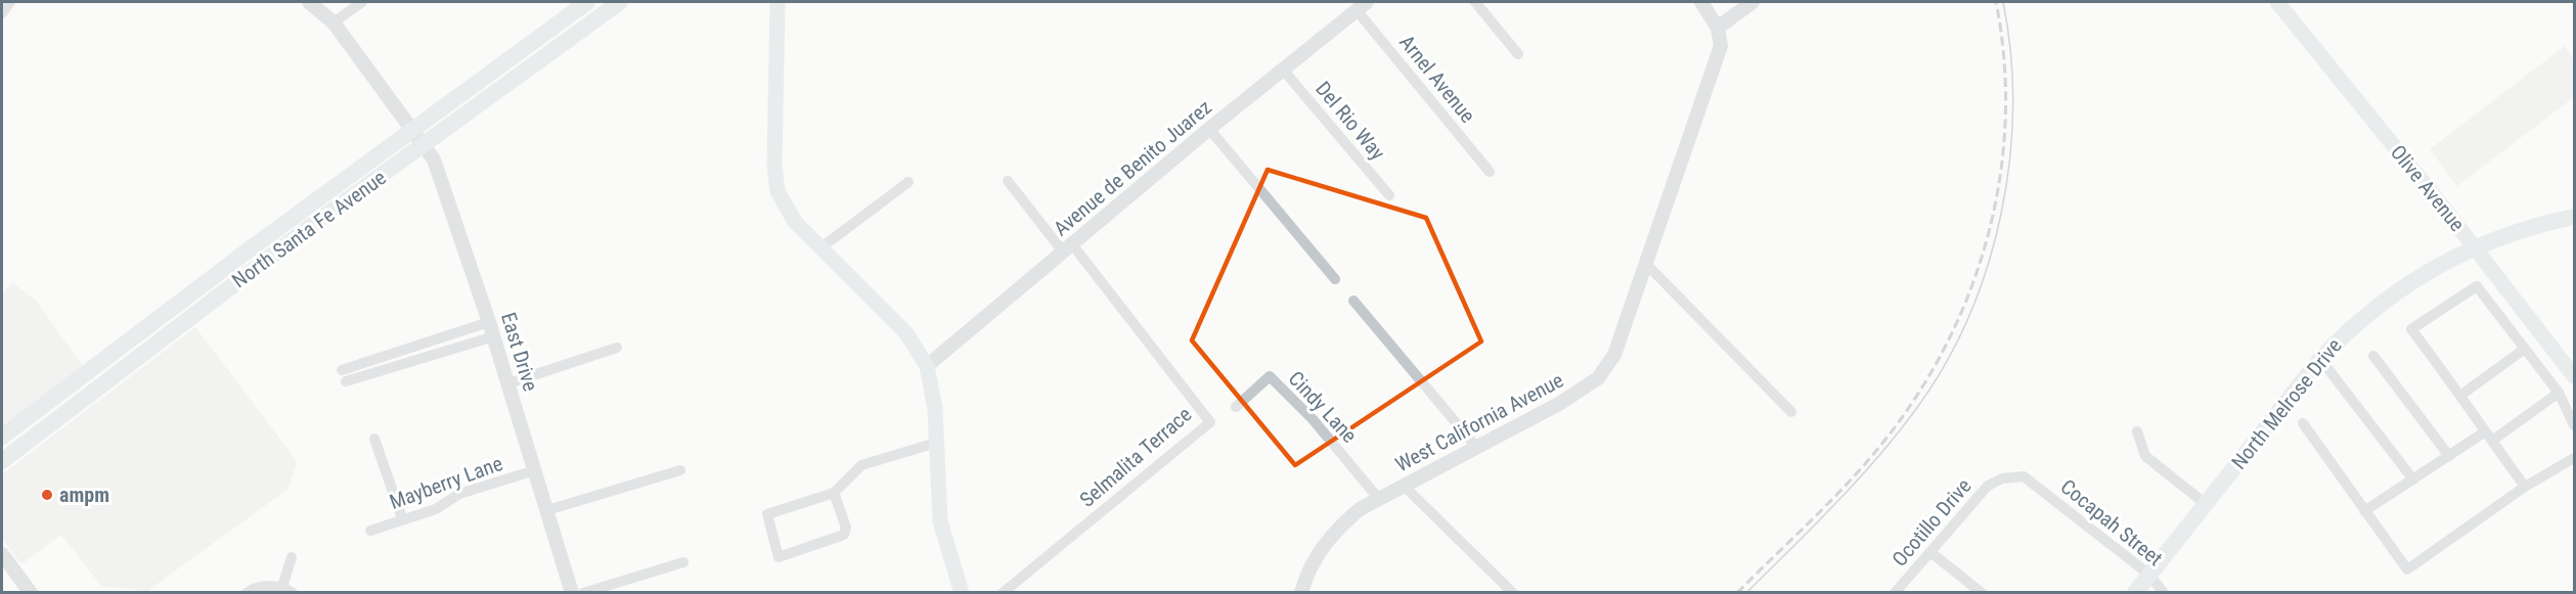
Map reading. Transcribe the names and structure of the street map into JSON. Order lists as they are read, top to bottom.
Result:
{
  "streets": {
    "main road": ["Olive Avenue", "North Santa Fe Avenue", "North Melrose Drive"],
    "street": [
      "Arnel Avenue",
      "Del Rio Way",
      "Avenue de Benito Juarez",
      "East Drive",
      "Cindy Lane",
      "West California Avenue",
      "Selmalita Terrace",
      "Mayberry Lane",
      "Ocotillo Drive",
      "Cocapah Street"
    ]
  },
  "crossings": [
    ["Arnel Avenue", "Avenue de Benito Juarez"],
    ["Del Rio Way", "Avenue de Benito Juarez"],
    ["Avenue de Benito Juarez", "Selmalita Terrace"],
    ["Olive Avenue", "North Melrose Drive"],
    ["North Santa Fe Avenue", "East Drive"],
    ["East Drive", "Mayberry Lane"],
    ["North Melrose Drive", "Cocapah Street"],
    ["Cindy Lane", "West California Avenue"],
    ["Ocotillo Drive", "Cocapah Street"]
  ],
  "places": ["ampm"]
}
